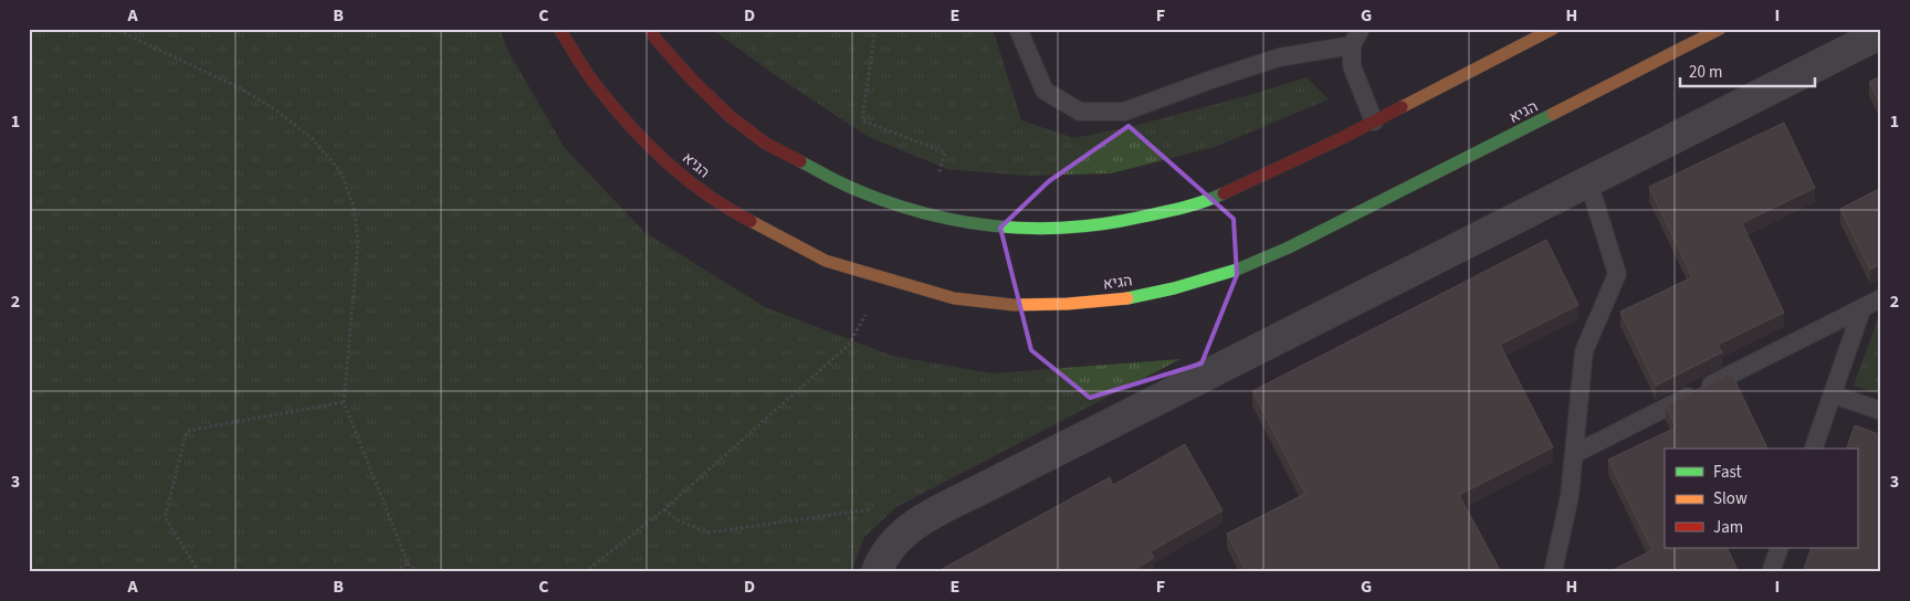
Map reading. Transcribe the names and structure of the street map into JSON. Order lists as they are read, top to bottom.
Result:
{
  "streets": {
    "street": ["הגיא"]
  },
  "legend": ["Fast", "Slow", "Jam"],
  "scale_bar": "20 m",
  "grid": {
    "columns": [
      "A",
      "B",
      "C",
      "D",
      "E",
      "F",
      "G",
      "H",
      "I"
    ],
    "rows": ["1", "2", "3"]
  }
}
